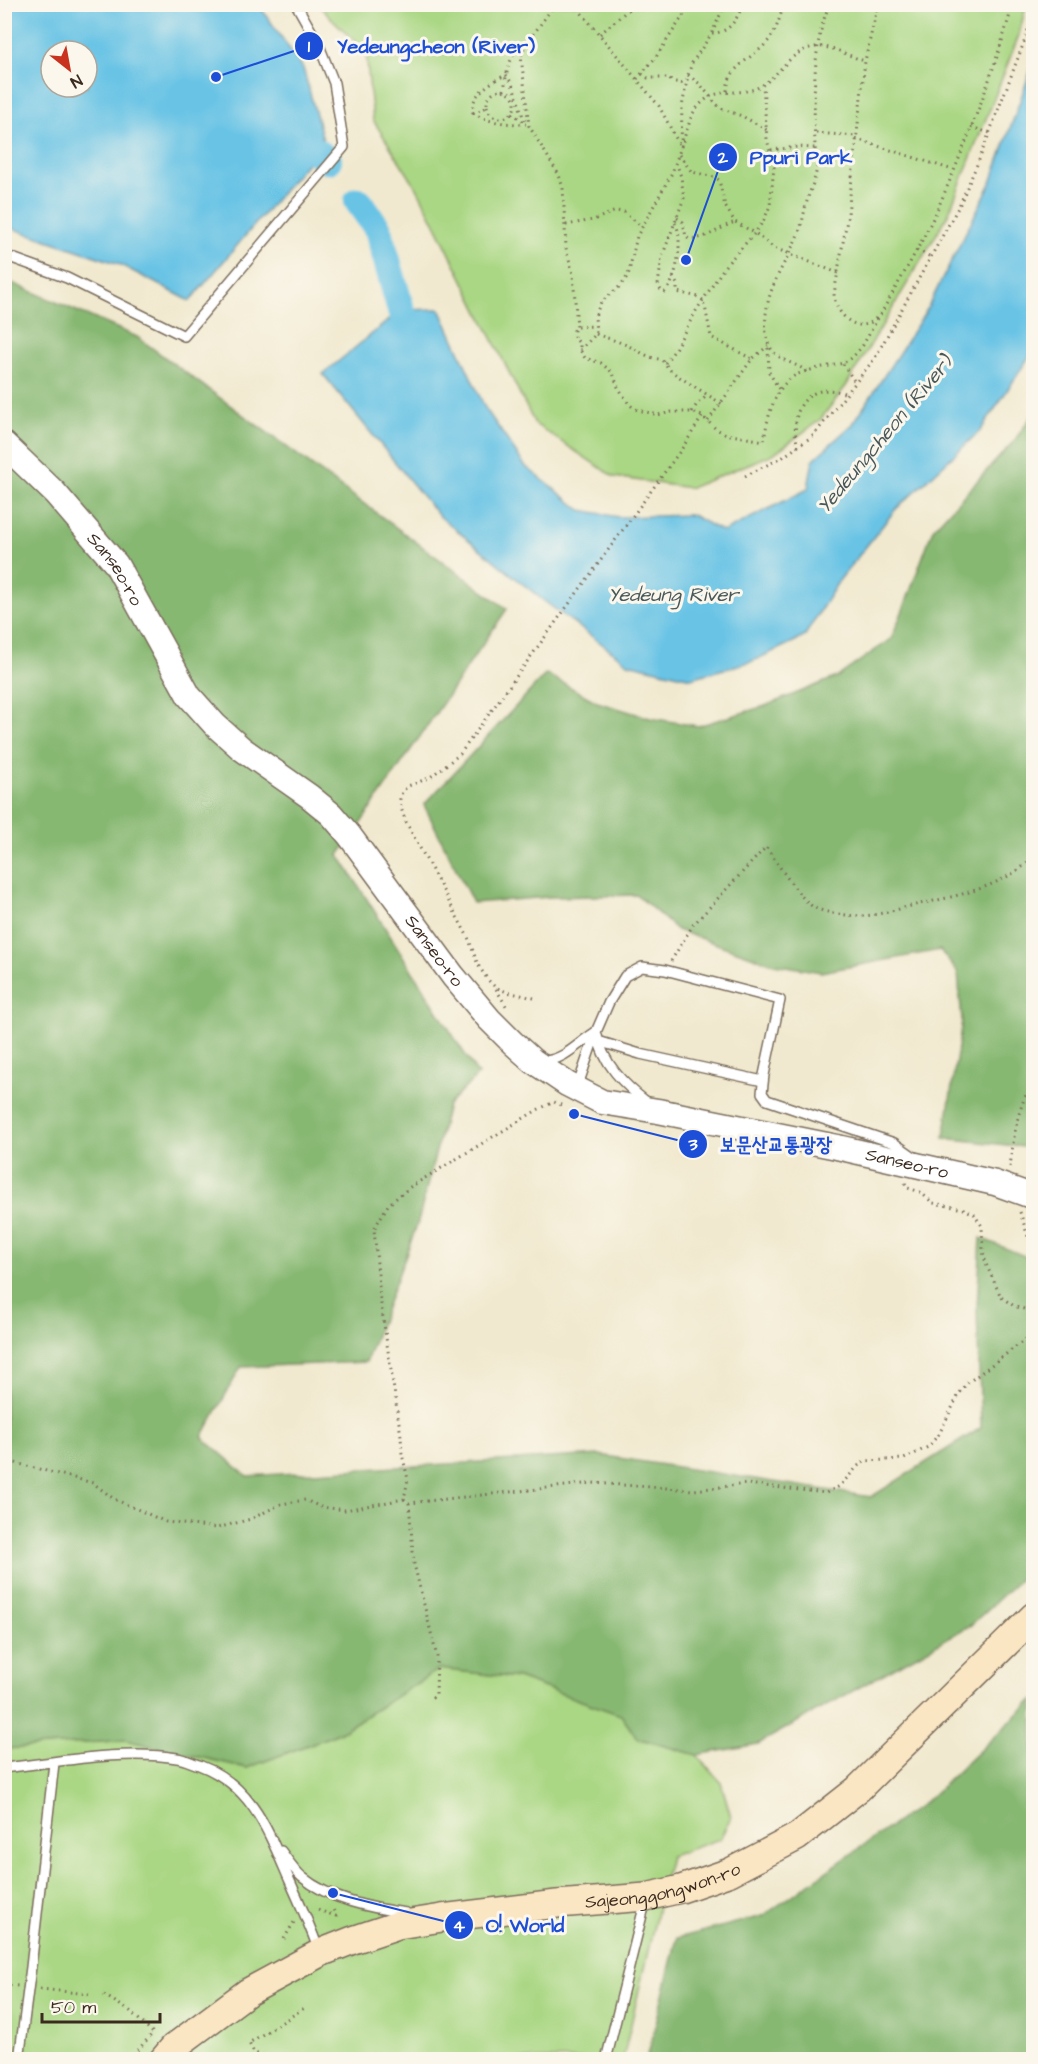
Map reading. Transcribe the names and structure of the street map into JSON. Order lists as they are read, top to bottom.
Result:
{
  "streets": {
    "main road": ["Sajeonggongwon-ro"],
    "street": ["Sanseo-ro"]
  },
  "water": ["Yedeungcheon (River)", "Yedeung River"],
  "places": [
    "Yedeungcheon (River)",
    "Ppuri Park",
    "보문산교통광장",
    "O! World"
  ],
  "scale_bar": "50 m",
  "north": "bottom right"
}
